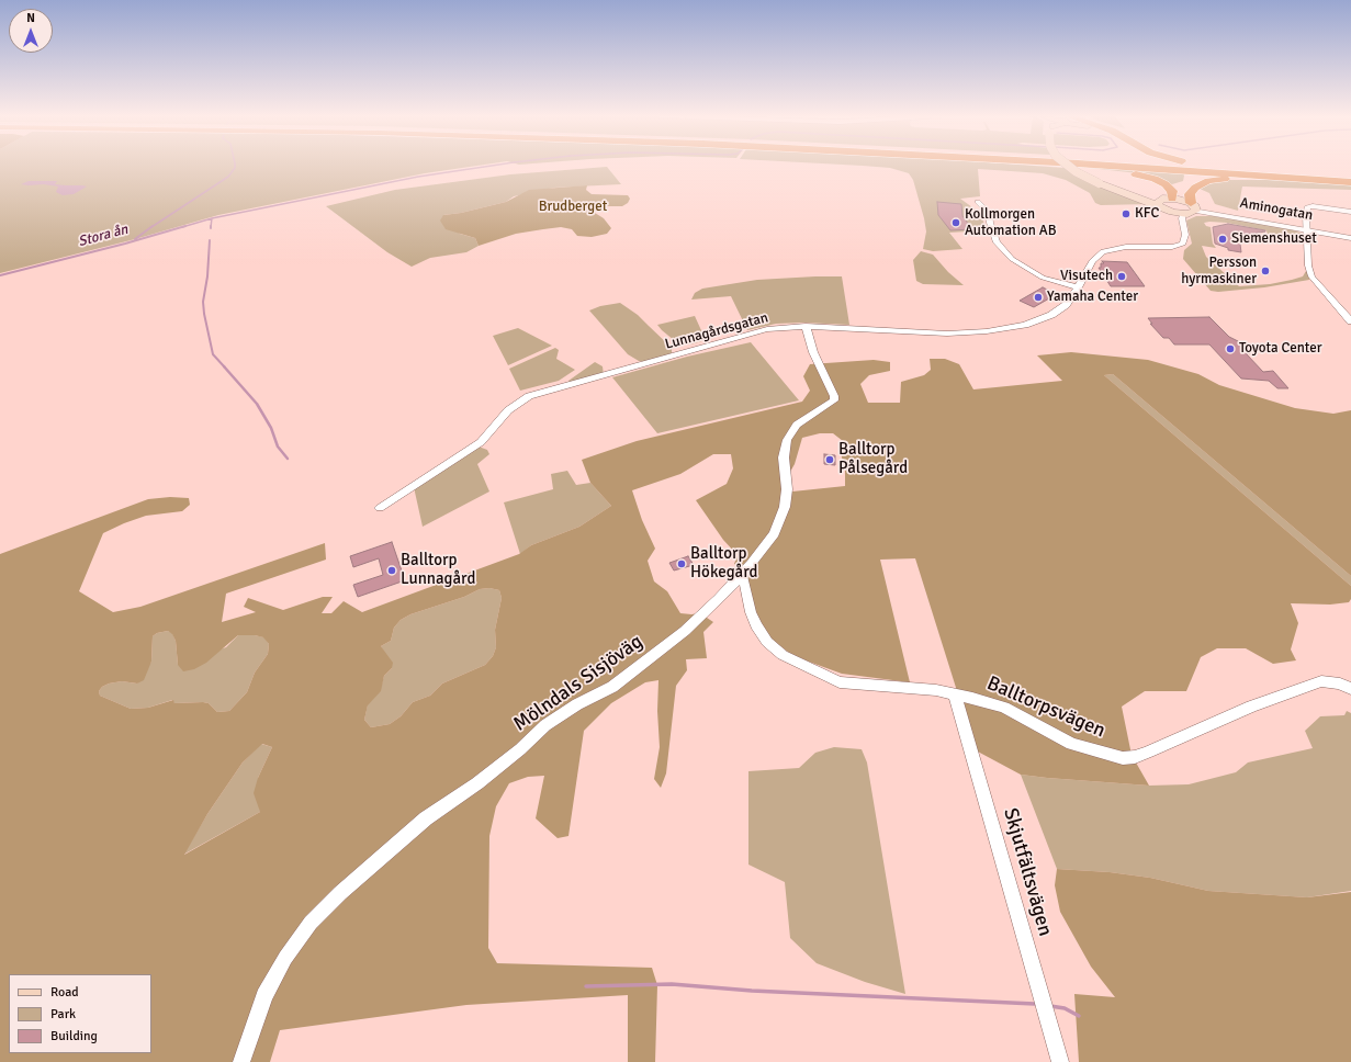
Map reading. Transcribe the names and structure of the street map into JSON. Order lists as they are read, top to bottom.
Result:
{
  "streets": {
    "main road": ["Aminogatan"],
    "street": [
      "Lunnagårdsgatan",
      "Mölndals Sisjöväg",
      "Balltorpsvägen",
      "Skjutfältsvägen"
    ]
  },
  "crossings": [
    ["Aminogatan", "Lunnagårdsgatan"],
    ["Lunnagårdsgatan", "Mölndals Sisjöväg"],
    ["Mölndals Sisjöväg", "Balltorpsvägen"],
    ["Balltorpsvägen", "Skjutfältsvägen"]
  ],
  "water": ["Stora ån"],
  "parks": ["Brudberget"],
  "places": [
    "KFC",
    "Kollmorgen Automation AB",
    "Siemenshuset",
    "Persson hyrmaskiner",
    "Visutech",
    "Yamaha Center",
    "Toyota Center",
    "Balltorp Pålsegård",
    "Balltorp Hökegård",
    "Balltorp Lunnagård"
  ],
  "legend": ["Road", "Park", "Building"],
  "north": "top"
}
